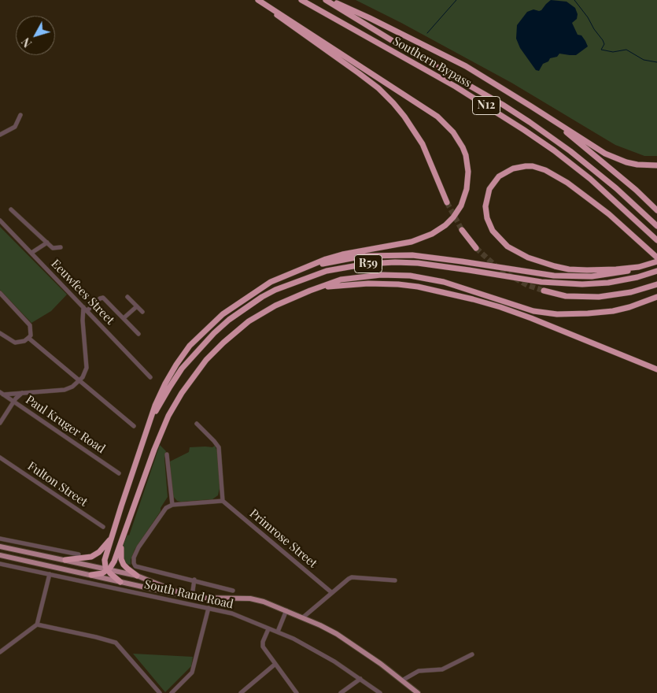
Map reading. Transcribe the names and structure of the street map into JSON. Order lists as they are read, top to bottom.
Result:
{
  "streets": {
    "highway": ["Southern Bypass", "N12", "R59"],
    "main road": ["South Rand Road"],
    "street": [
      "Eeuwfees Street",
      "Paul Kruger Road",
      "Fulton Street",
      "Primrose Street"
    ]
  },
  "north": "bottom left"
}
